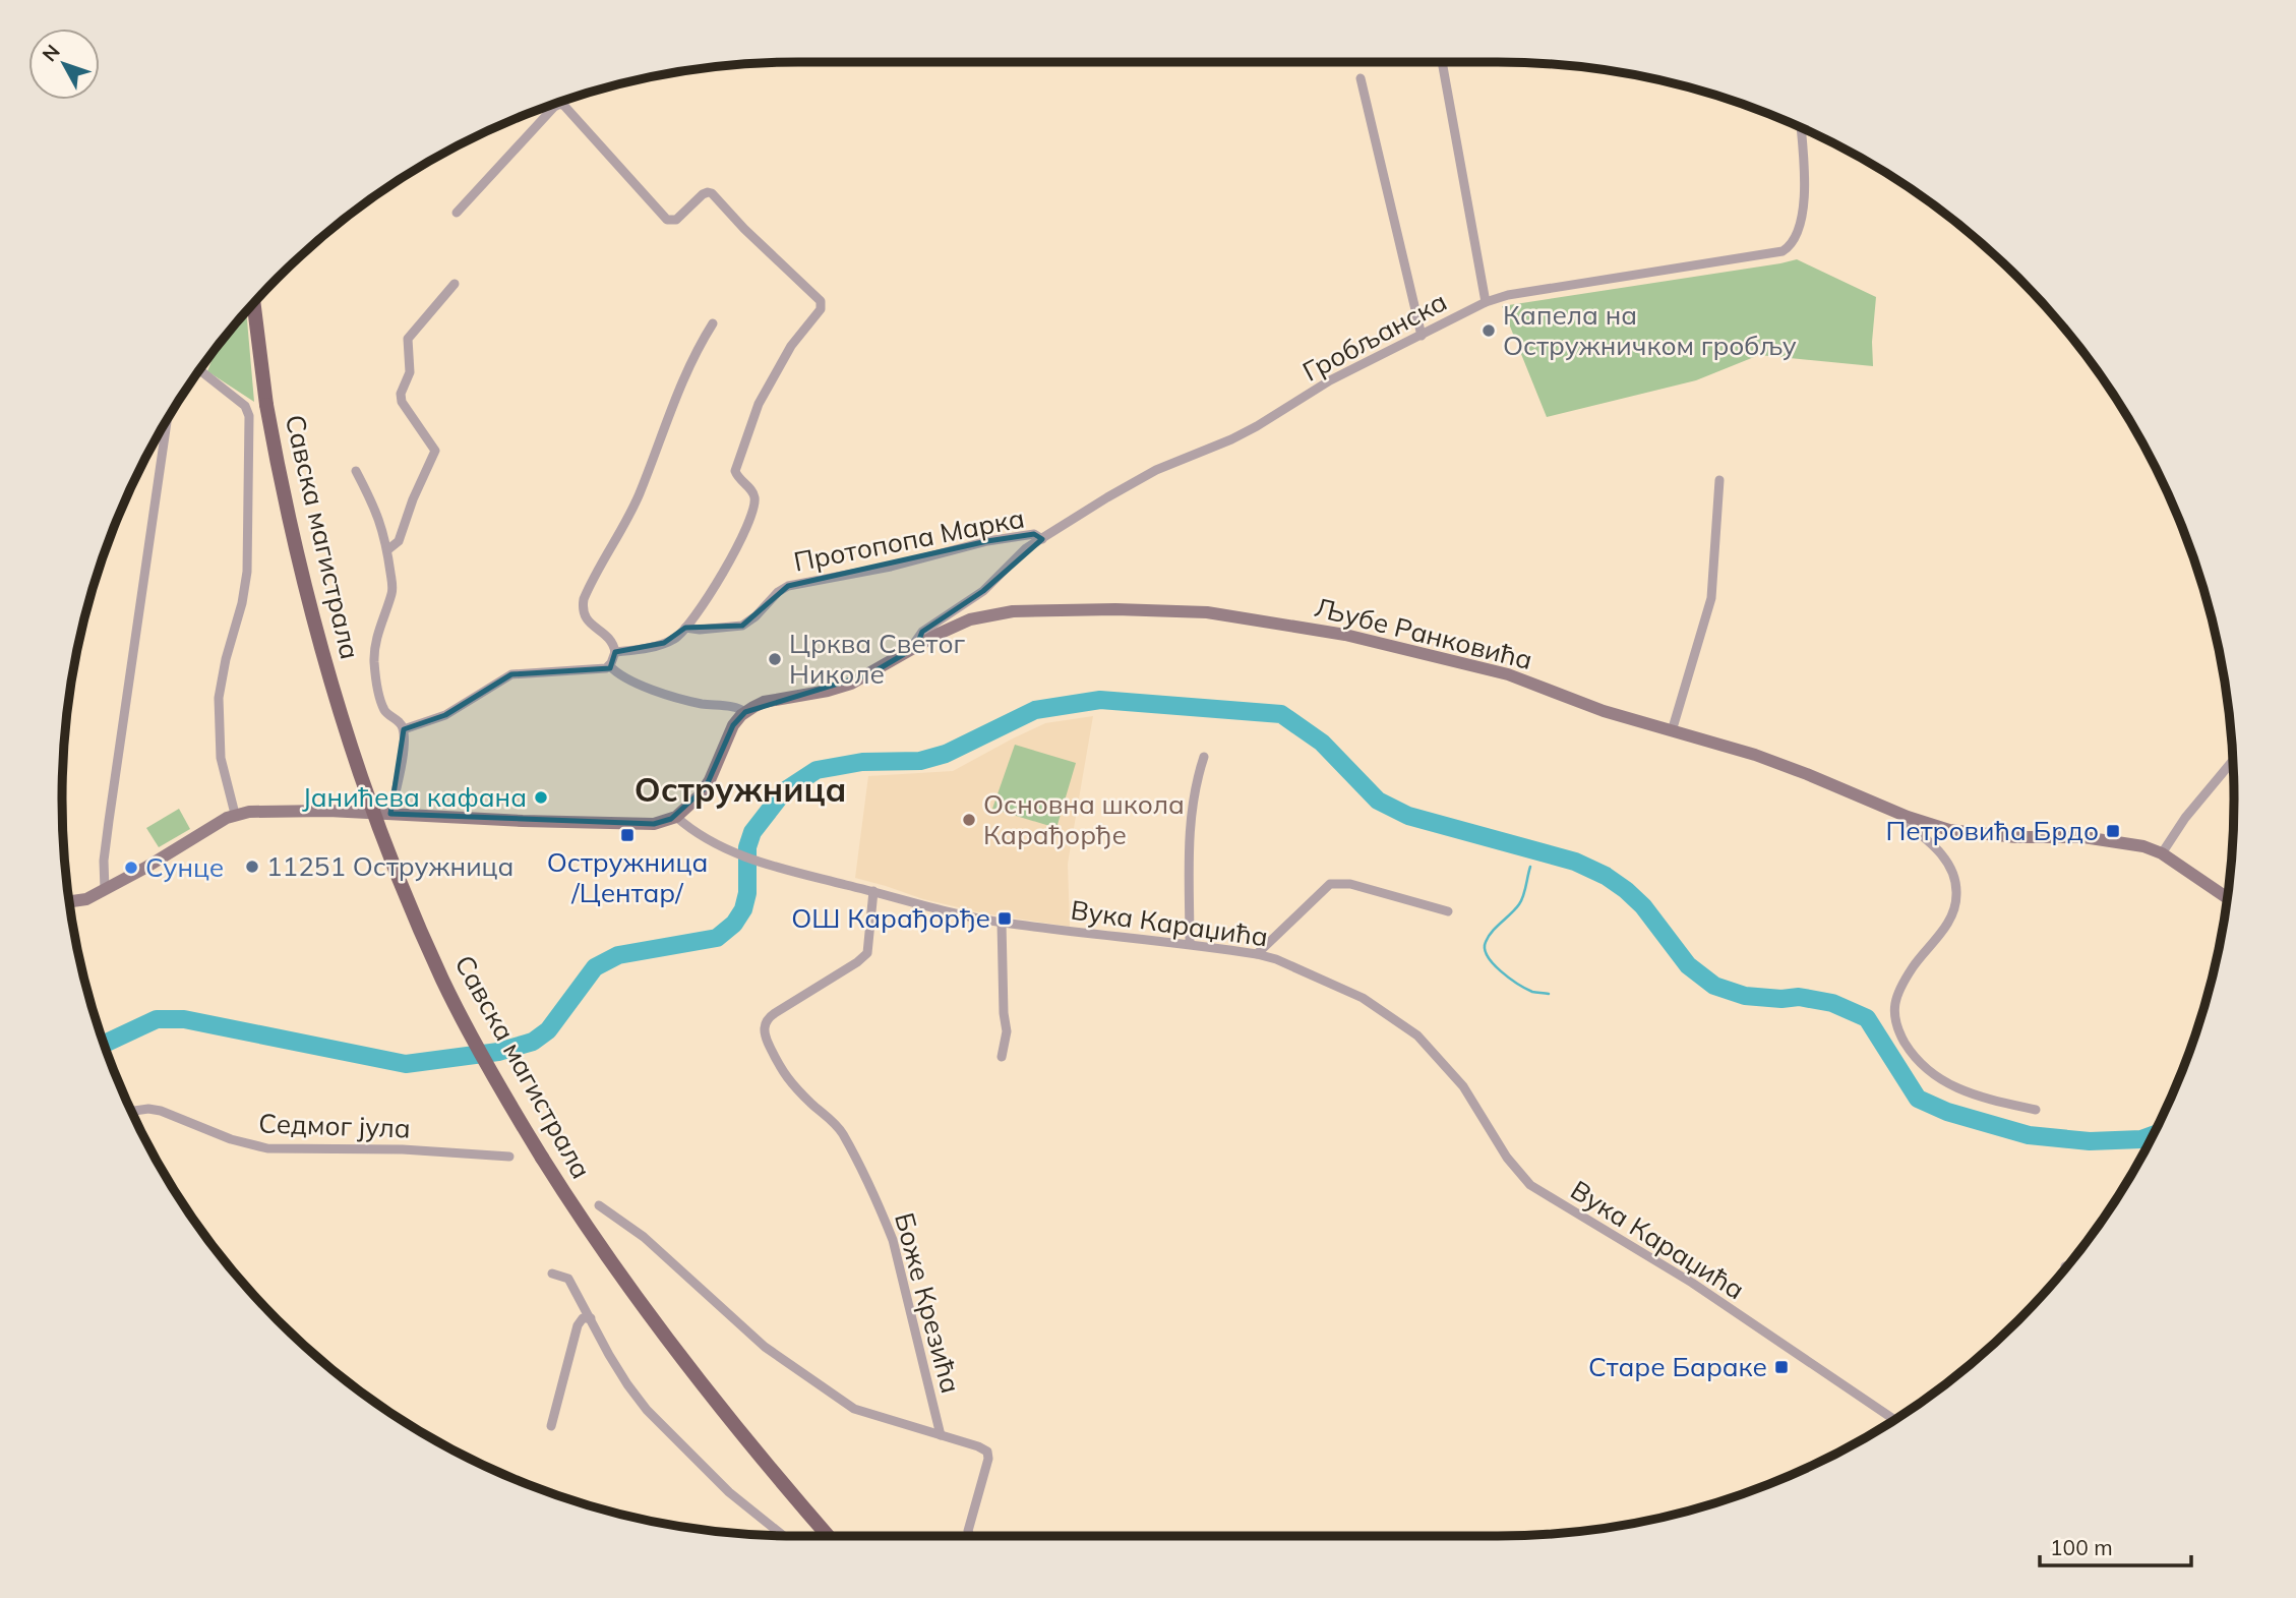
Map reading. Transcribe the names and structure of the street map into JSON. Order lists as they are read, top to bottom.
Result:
{
  "streets": {
    "main road": ["Савска магистрала"],
    "street": [
      "Гробљанска",
      "Протопопа Марка",
      "Љубе Ранковића",
      "Вука Караџића",
      "Седмог јула",
      "Боже Крезића"
    ]
  },
  "crossings": [
    ["Гробљанска", "Протопопа Марка"],
    ["Гробљанска", "Љубе Ранковића"],
    ["Вука Караџића", "Боже Крезића"]
  ],
  "districts": ["Остружница"],
  "places": {
    "other": [
      "Капела на Остружничком гробљу",
      "Црква Светог Николе",
      "Јанићева кафана",
      "Основна школа Карађорђе",
      "11251 Остружница",
      "Сунце"
    ],
    "transit": [
      "Петровића Брдо",
      "Остружница /Центар/",
      "ОШ Карађорђе",
      "Старе Бараке"
    ]
  },
  "scale_bar": "100 m",
  "north": "top left"
}
